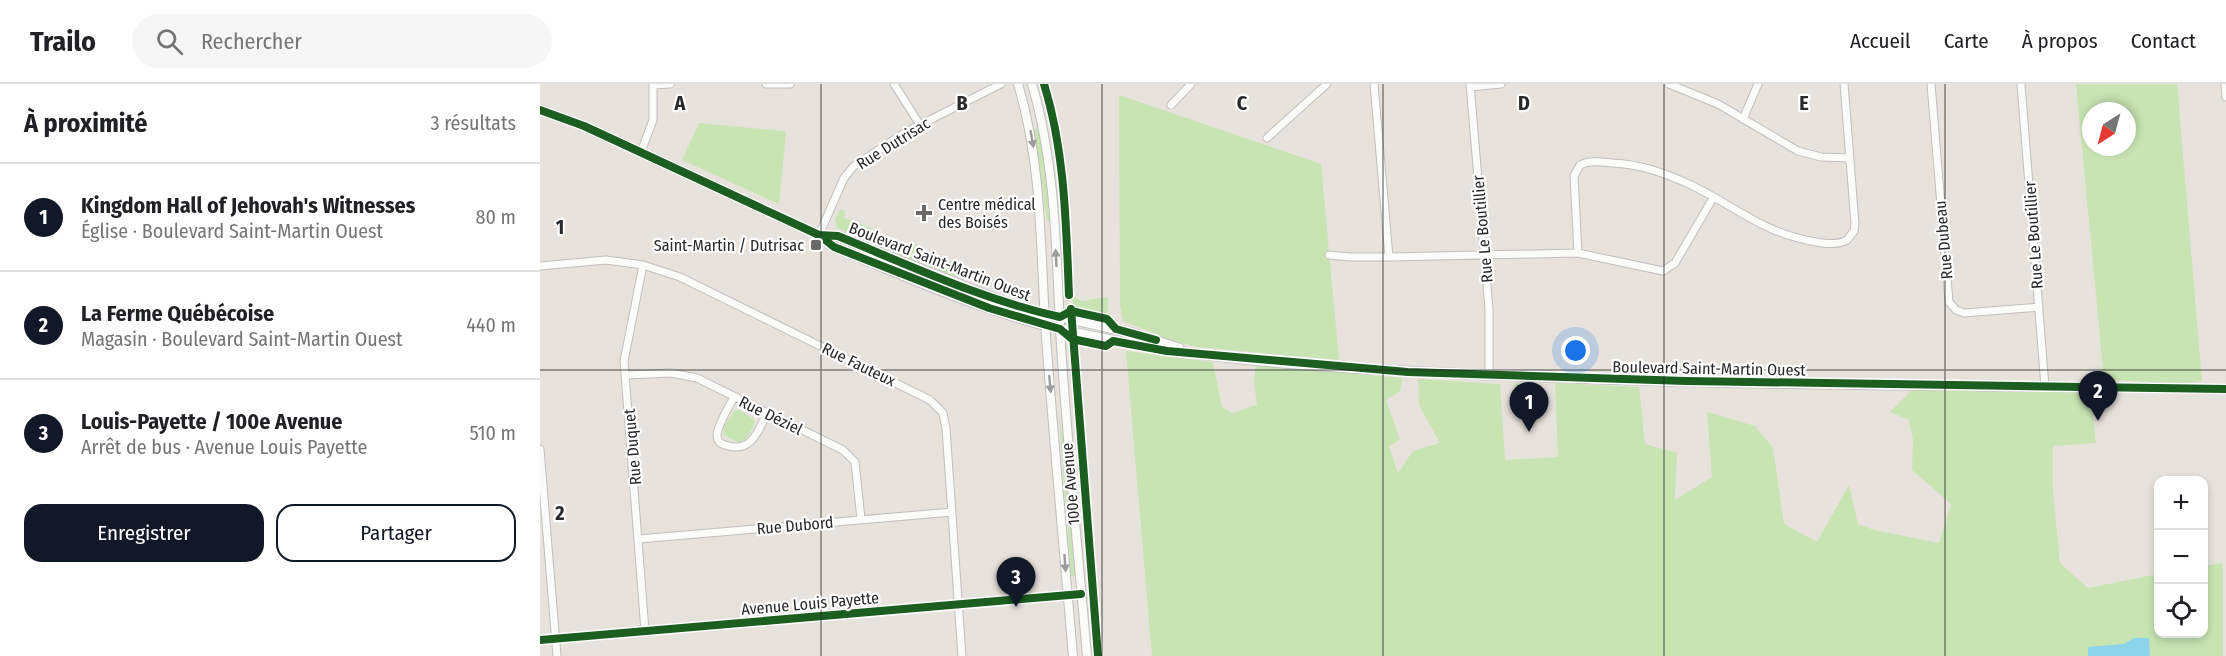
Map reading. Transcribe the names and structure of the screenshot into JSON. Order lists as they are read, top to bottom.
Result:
{
  "streets": {
    "main road": ["Boulevard Saint-Martin Ouest"],
    "street": [
      "Rue Dutrisac",
      "Rue Le Boutillier",
      "Rue Dubeau",
      "Rue Fauteux",
      "Rue Déziel",
      "Rue Duquet",
      "100e Avenue",
      "Rue Dubord",
      "Avenue Louis Payette"
    ]
  },
  "crossings": [
    ["Rue Dutrisac", "Boulevard Saint-Martin Ouest"],
    ["Rue Le Boutillier", "Rue Dubeau"],
    ["Rue Le Boutillier", "Boulevard Saint-Martin Ouest"],
    ["Boulevard Saint-Martin Ouest", "100e Avenue"],
    ["Rue Fauteux", "Rue Duquet"],
    ["Rue Fauteux", "Rue Dubord"],
    ["Rue Fauteux", "Avenue Louis Payette"],
    ["Rue Déziel", "Rue Duquet"],
    ["Rue Déziel", "Rue Dubord"],
    ["Rue Duquet", "Rue Dubord"],
    ["Rue Duquet", "Avenue Louis Payette"],
    ["100e Avenue", "Avenue Louis Payette"]
  ],
  "places": {
    "health": ["Centre médical des Boisés"],
    "transit": ["Saint-Martin / Dutrisac"]
  },
  "north": "bottom left",
  "page": {
    "header": "Trailo",
    "search": "Rechercher",
    "nav": [
      "Accueil",
      "Carte",
      "À propos",
      "Contact"
    ],
    "heading": ["À proximité", "3 résultats"],
    "list": [
      {
        "mark": "1",
        "name": "Kingdom Hall of Jehovah's Witnesses",
        "note": "Église · Boulevard Saint-Martin Ouest",
        "value": "80 m"
      },
      {
        "mark": "2",
        "name": "La Ferme Québécoise",
        "note": "Magasin · Boulevard Saint-Martin Ouest",
        "value": "440 m"
      },
      {
        "mark": "3",
        "name": "Louis-Payette / 100e Avenue",
        "note": "Arrêt de bus · Avenue Louis Payette",
        "value": "510 m"
      }
    ],
    "pins": ["2", "1", "3"],
    "map_buttons": ["+", "−"],
    "buttons": ["Enregistrer", "Partager"]
  },
  "grid": {
    "columns": [
      "A",
      "B",
      "C",
      "D",
      "E"
    ],
    "rows": ["1", "2"]
  }
}
